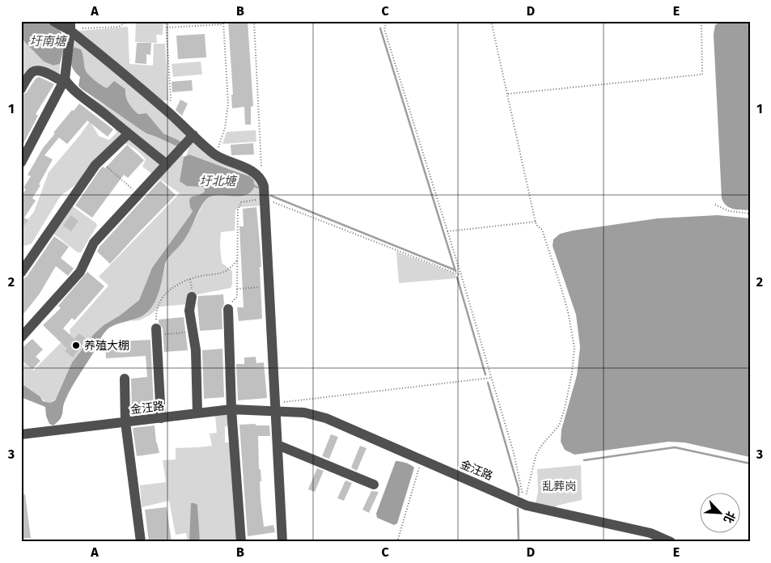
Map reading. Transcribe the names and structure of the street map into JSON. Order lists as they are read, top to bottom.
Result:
{
  "streets": {
    "street": ["金汪路"]
  },
  "water": ["圩南塘", "圩北塘"],
  "parks": ["乱葬岗"],
  "places": ["养殖大棚"],
  "north": "bottom right",
  "grid": {
    "columns": [
      "A",
      "B",
      "C",
      "D",
      "E"
    ],
    "rows": ["1", "2", "3"]
  }
}
